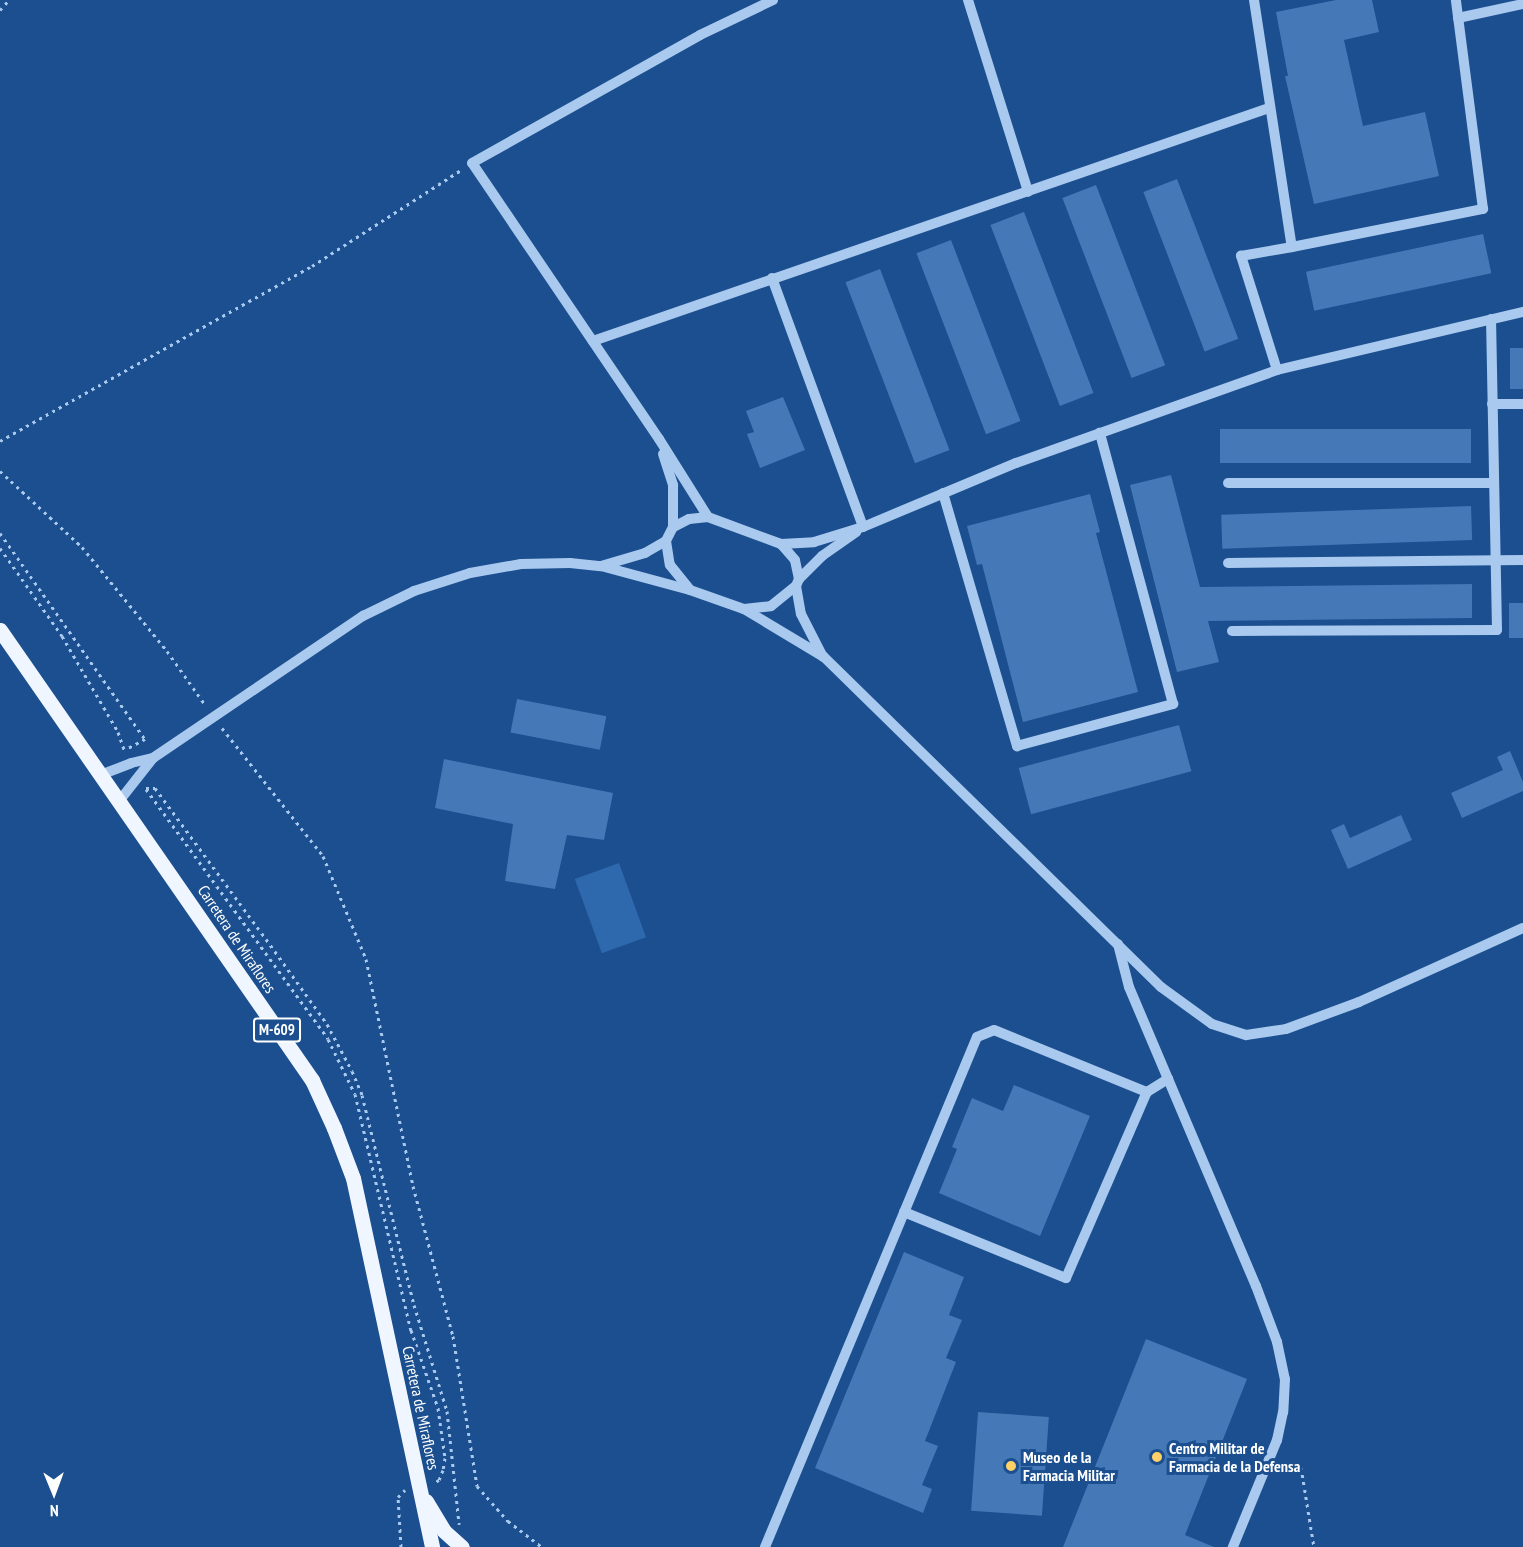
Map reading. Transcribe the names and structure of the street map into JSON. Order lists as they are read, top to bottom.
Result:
{
  "streets": {
    "main road": ["Carretera de Miraflores", "M-609"]
  },
  "places": ["Centro Militar de Farmacia de la Defensa", "Museo de la Farmacia Militar"],
  "north": "bottom"
}
